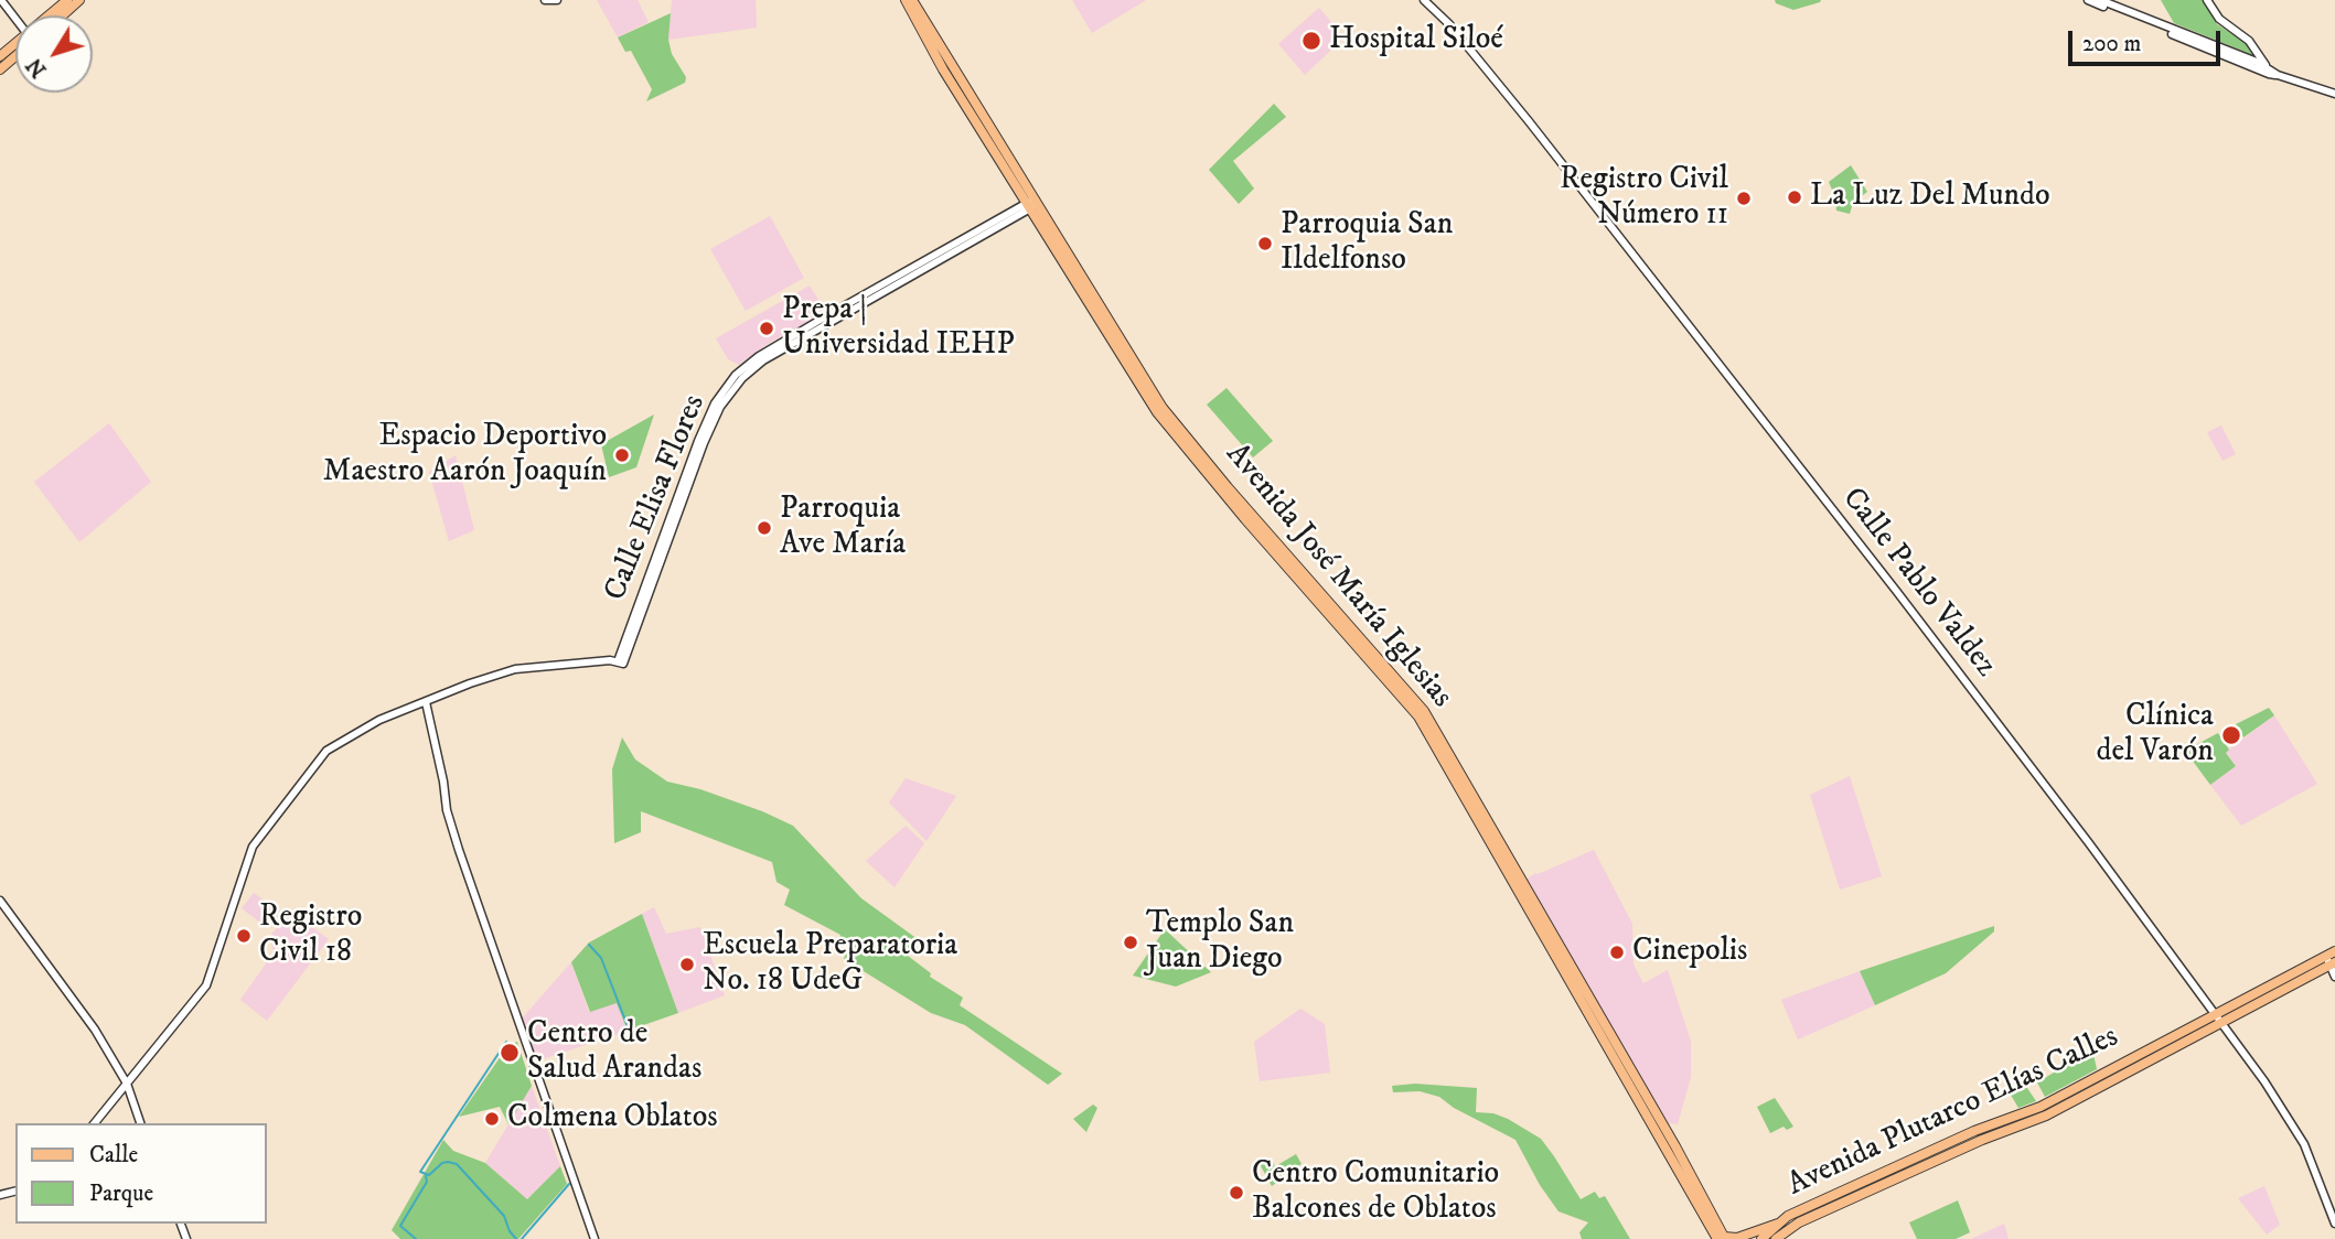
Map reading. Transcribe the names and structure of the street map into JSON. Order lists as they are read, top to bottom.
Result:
{
  "streets": {
    "main road": ["Avenida José María Iglesias", "Avenida Plutarco Elías Calles"],
    "street": ["Calle Elisa Flores", "Calle Pablo Valdez"]
  },
  "crossings": [
    ["Calle Elisa Flores", "Avenida José María Iglesias"],
    ["Calle Pablo Valdez", "Avenida Plutarco Elías Calles"]
  ],
  "places": [
    "Hospital Siloé",
    "La Luz Del Mundo",
    "Registro Civil Número 11",
    "Parroquia San Ildelfonso",
    "Prepa | Universidad IEHP",
    "Espacio Deportivo Maestro Aarón Joaquín",
    "Parroquia Ave María",
    "Clínica del Varón",
    "Registro Civil 18",
    "Templo San Juan Diego",
    "Cinepolis",
    "Escuela Preparatoria No. 18 UdeG",
    "Centro de Salud Arandas",
    "Colmena Oblatos",
    "Centro Comunitario Balcones de Oblatos"
  ],
  "legend": ["Calle", "Parque"],
  "scale_bar": "200 m",
  "north": "bottom left"
}
